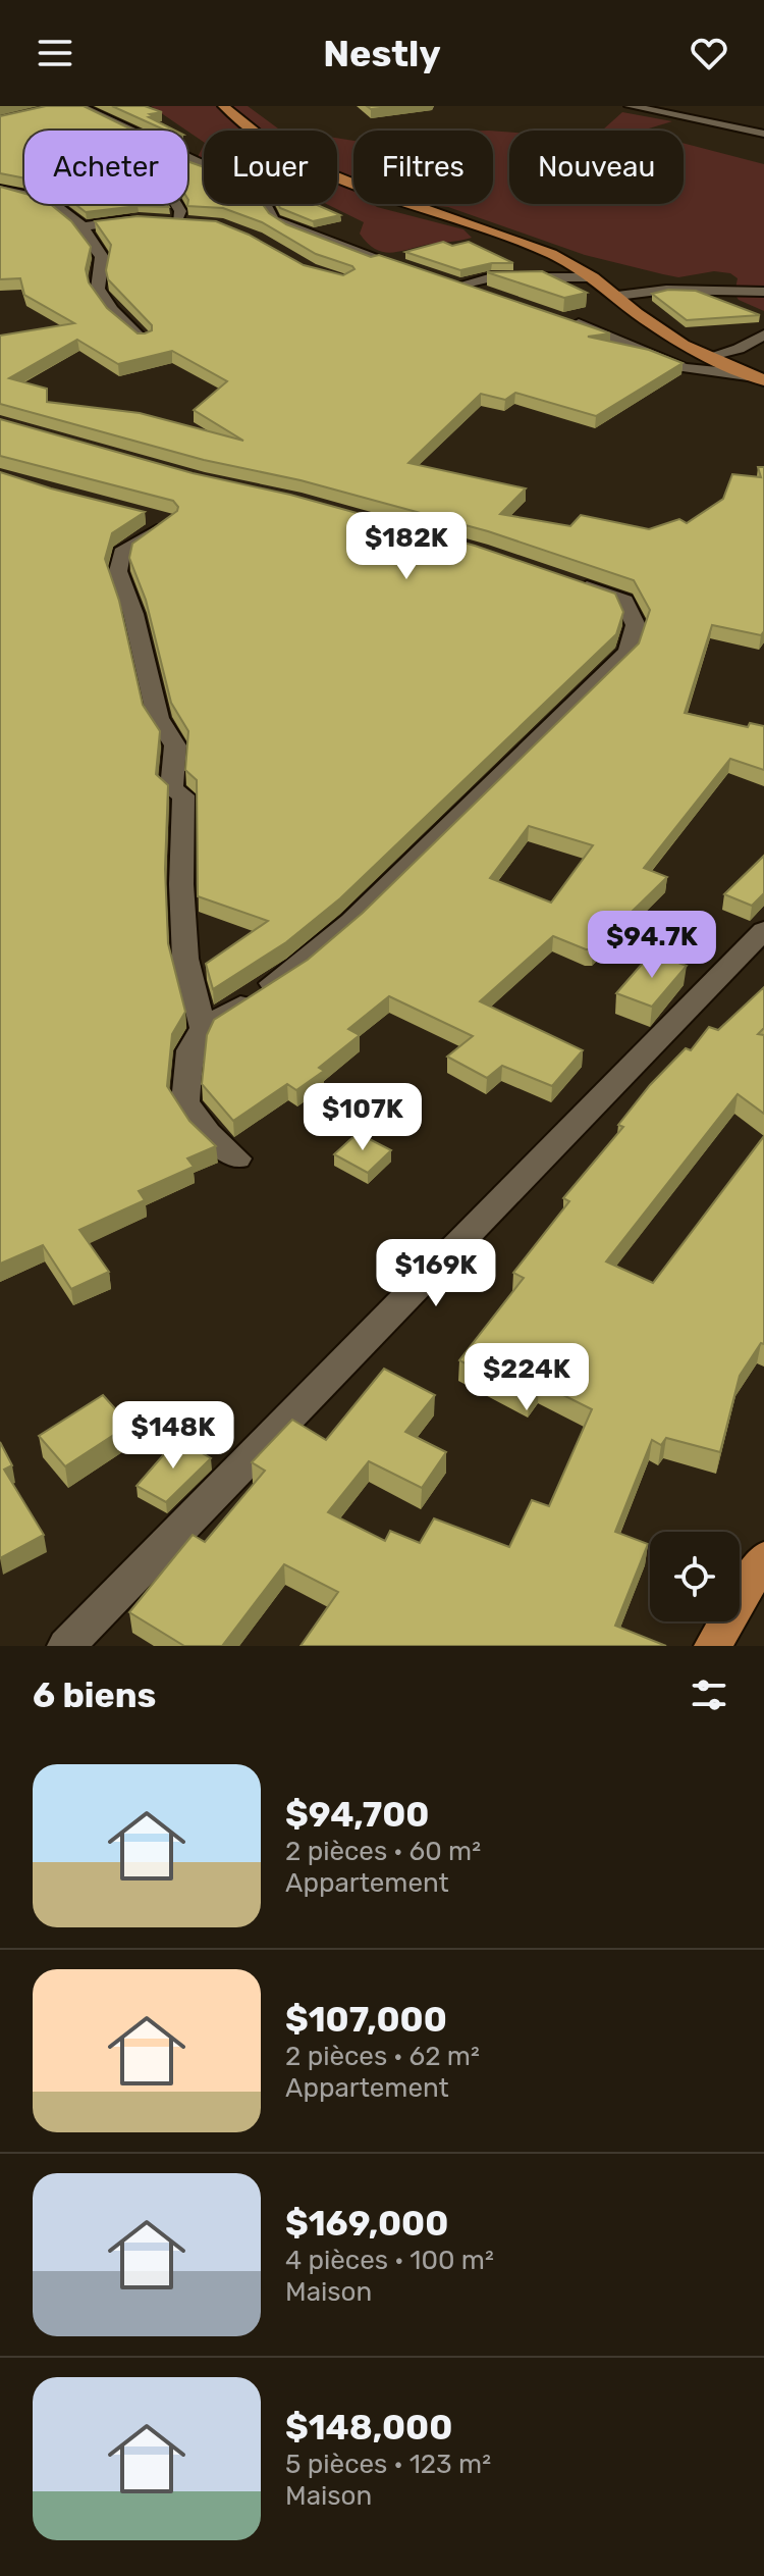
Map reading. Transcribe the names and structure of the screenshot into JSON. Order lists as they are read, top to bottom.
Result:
{
  "page": {
    "header": "Nestly",
    "chip": [
      "Acheter",
      "Louer",
      "Filtres",
      "Nouveau"
    ],
    "price": [
      "$182K",
      "$94.7K",
      "$107K",
      "$169K",
      "$224K",
      "$148K"
    ],
    "heading": "6 biens",
    "list": [
      {
        "name": "$94,700",
        "note": "2 pièces · 60 m² · Appartement"
      },
      {
        "name": "$107,000",
        "note": "2 pièces · 62 m² · Appartement"
      },
      {
        "name": "$169,000",
        "note": "4 pièces · 100 m² · Maison"
      },
      {
        "name": "$148,000",
        "note": "5 pièces · 123 m² · Maison"
      }
    ]
  }
}
